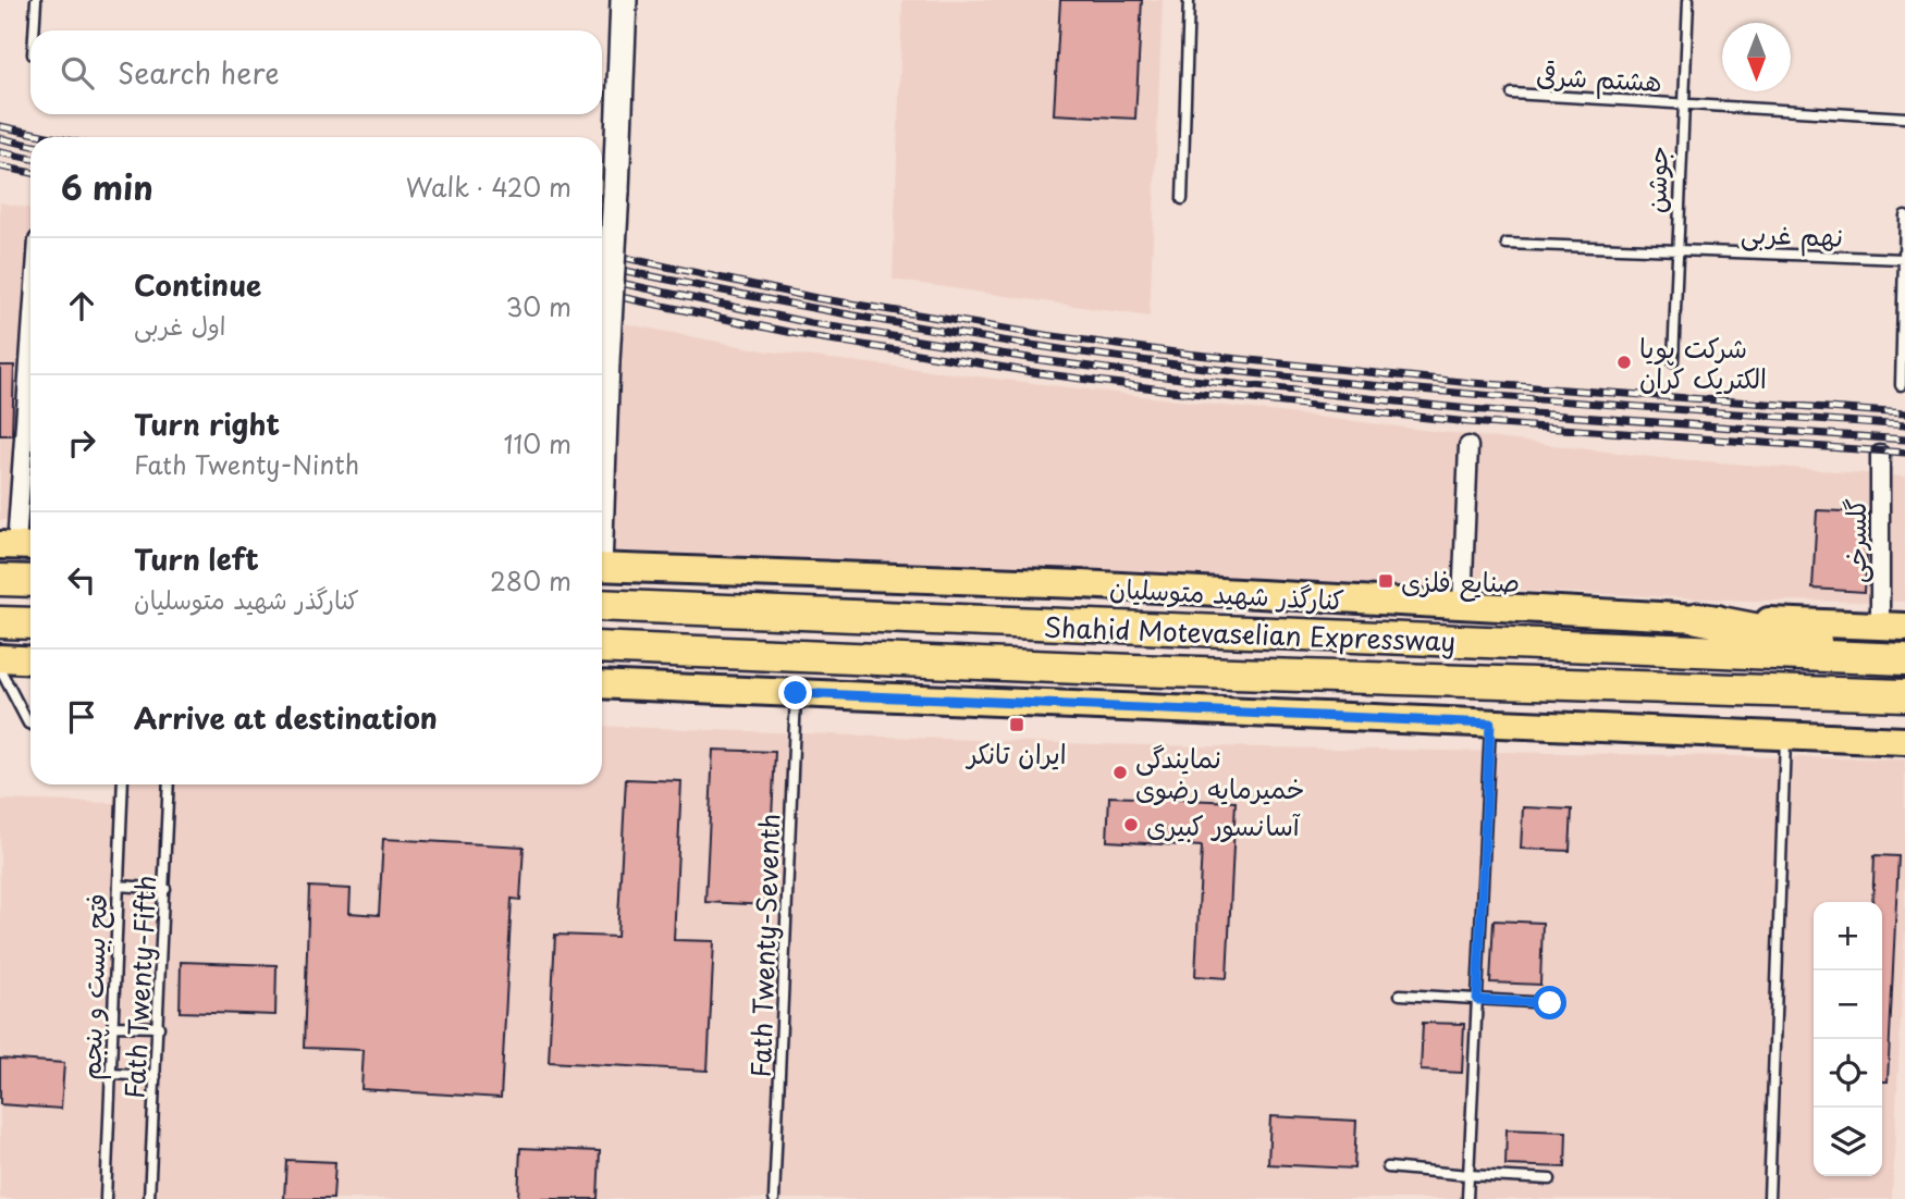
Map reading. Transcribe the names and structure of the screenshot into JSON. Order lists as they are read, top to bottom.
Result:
{
  "streets": {
    "highway": ["Shahid Motevaselian Expressway"],
    "main road": ["کنارگذر شهید متوسلیان"],
    "street": ["گلسرخی"],
    "lane": [
      "هشتم شرقی",
      "جوشن",
      "نهم غربی",
      "Fath Twenty-Seventh",
      "فتح بیست و پنجم",
      "Fath Twenty-Fifth"
    ]
  },
  "crossings": [
    ["هشتم شرقی", "جوشن"],
    ["جوشن", "نهم غربی"],
    ["گلسرخی", "کنارگذر شهید متوسلیان"]
  ],
  "places": {
    "other": ["شرکت پویا الکتریک کران", "نمایندگی خمیرمایه رضوی", "آسانسور کبیری"],
    "transit": ["صنایع فلزی", "ایران تانکر"]
  },
  "north": "bottom",
  "page": {
    "search": "Search here",
    "heading": ["6 min", "Walk · 420 m"],
    "list": [
      ["Continue", "اول غربی", "30 m"],
      ["Turn right", "Fath Twenty-Ninth", "110 m"],
      ["Turn left", "کنارگذر شهید متوسلیان", "280 m"],
      "Arrive at destination"
    ],
    "map_buttons": ["+", "−"]
  }
}
